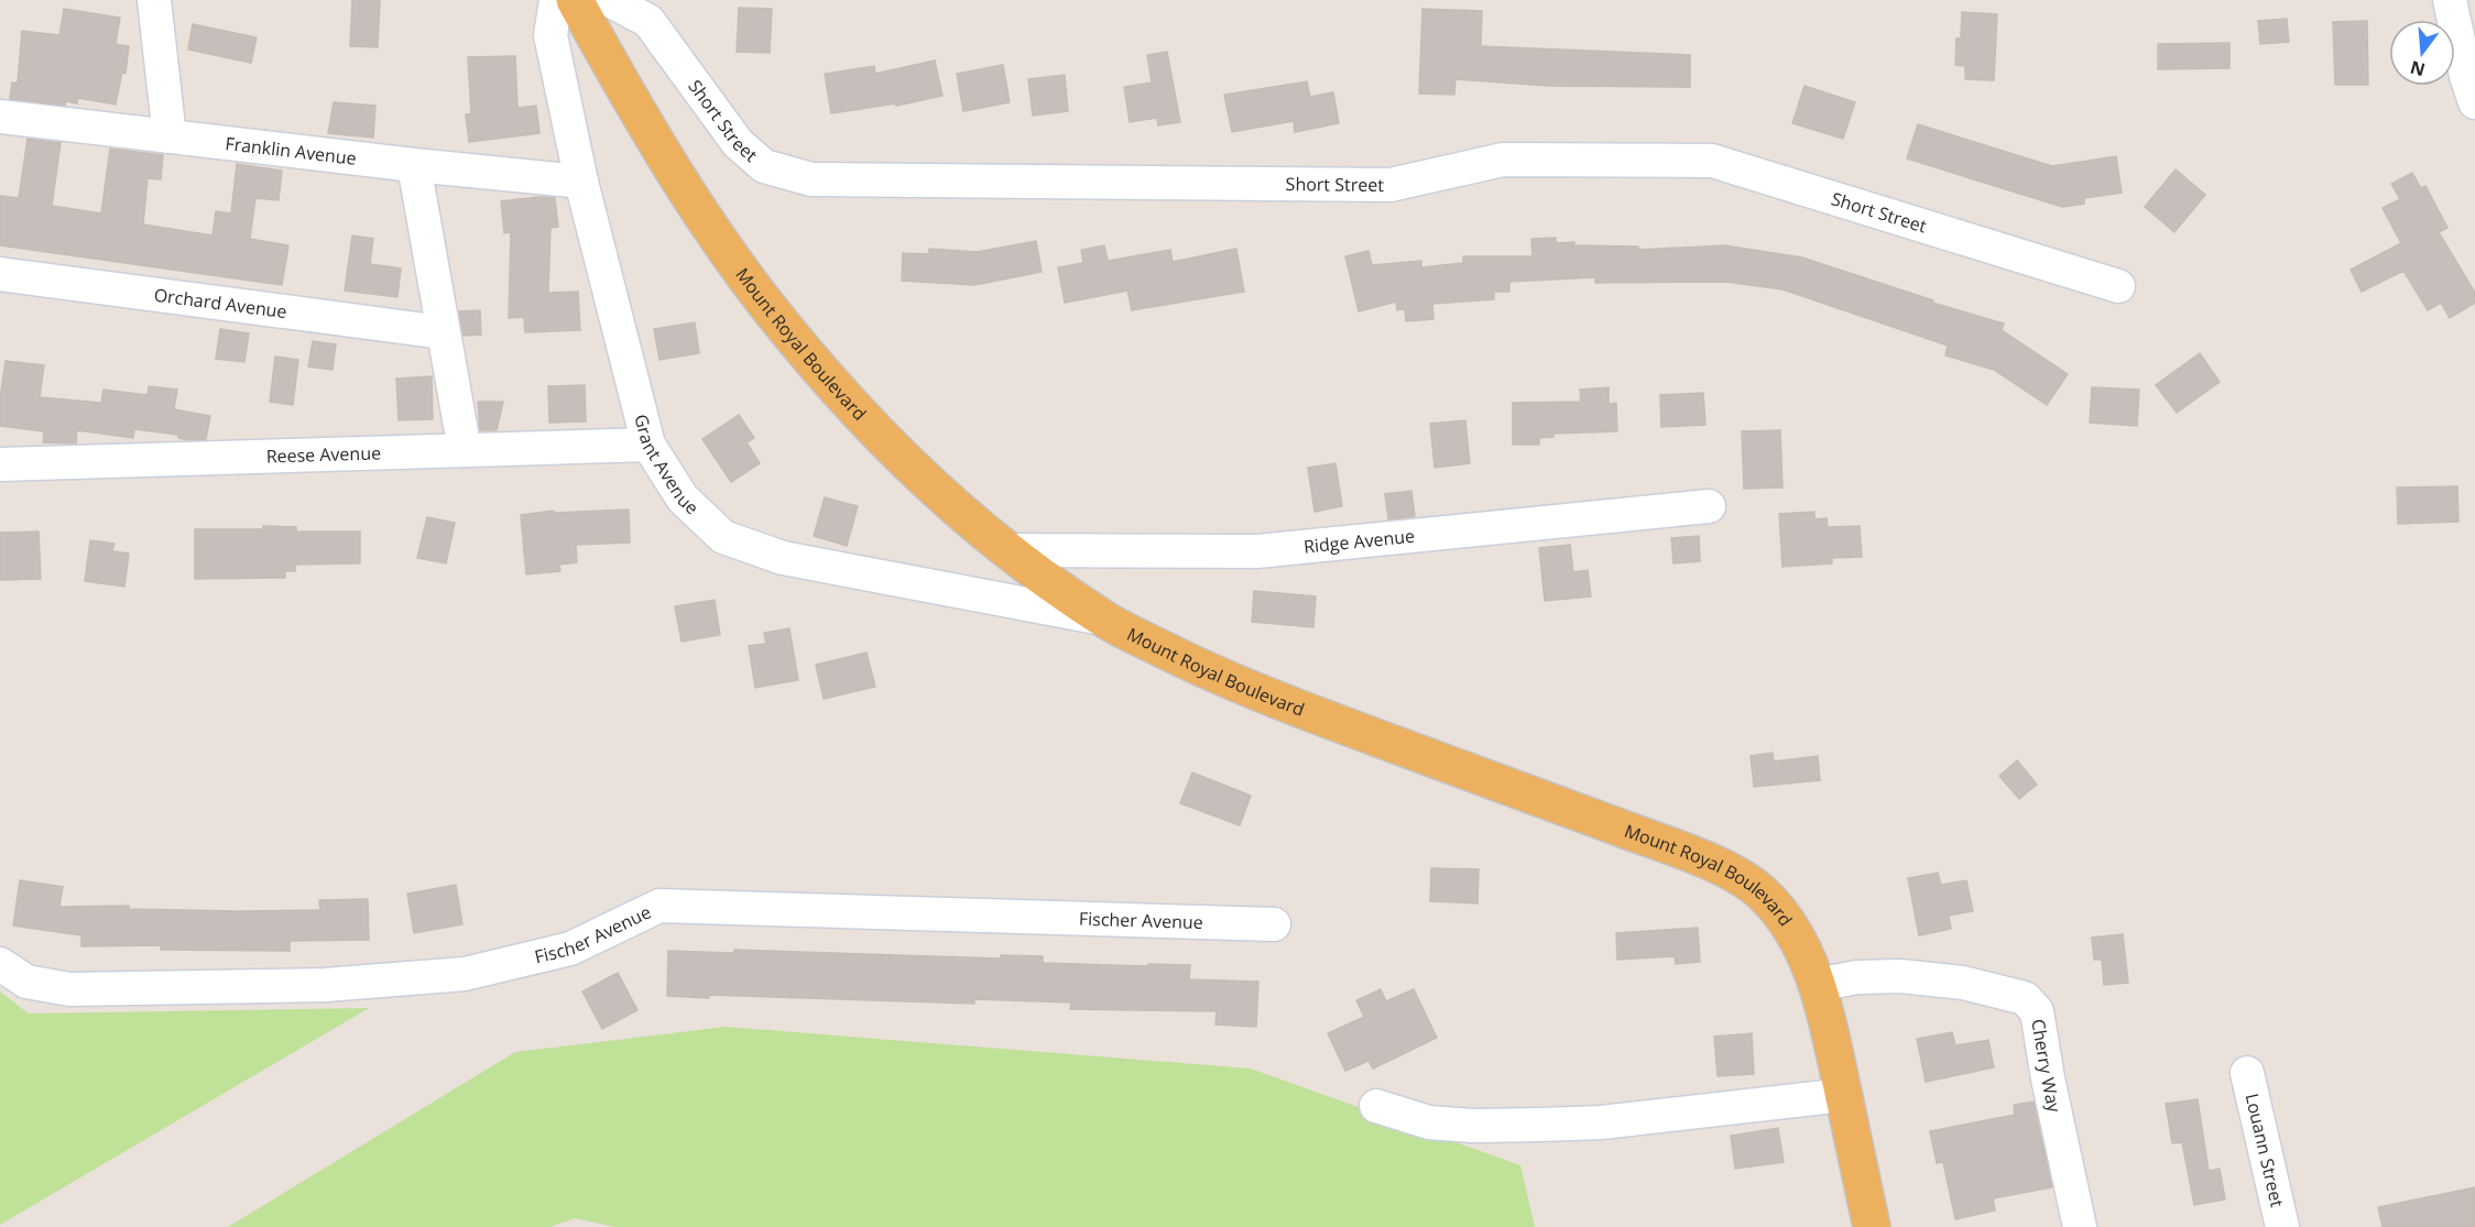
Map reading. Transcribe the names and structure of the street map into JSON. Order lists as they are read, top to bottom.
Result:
{
  "streets": {
    "main road": ["Mount Royal Boulevard"],
    "street": [
      "Short Street",
      "Franklin Avenue",
      "Orchard Avenue",
      "Reese Avenue",
      "Grant Avenue",
      "Ridge Avenue",
      "Fischer Avenue",
      "Cherry Way",
      "Louann Street"
    ]
  },
  "crossings": [
    ["Franklin Avenue", "Grant Avenue"],
    ["Mount Royal Boulevard", "Grant Avenue"],
    ["Mount Royal Boulevard", "Ridge Avenue"],
    ["Mount Royal Boulevard", "Cherry Way"],
    ["Reese Avenue", "Grant Avenue"]
  ],
  "north": "bottom"
}
